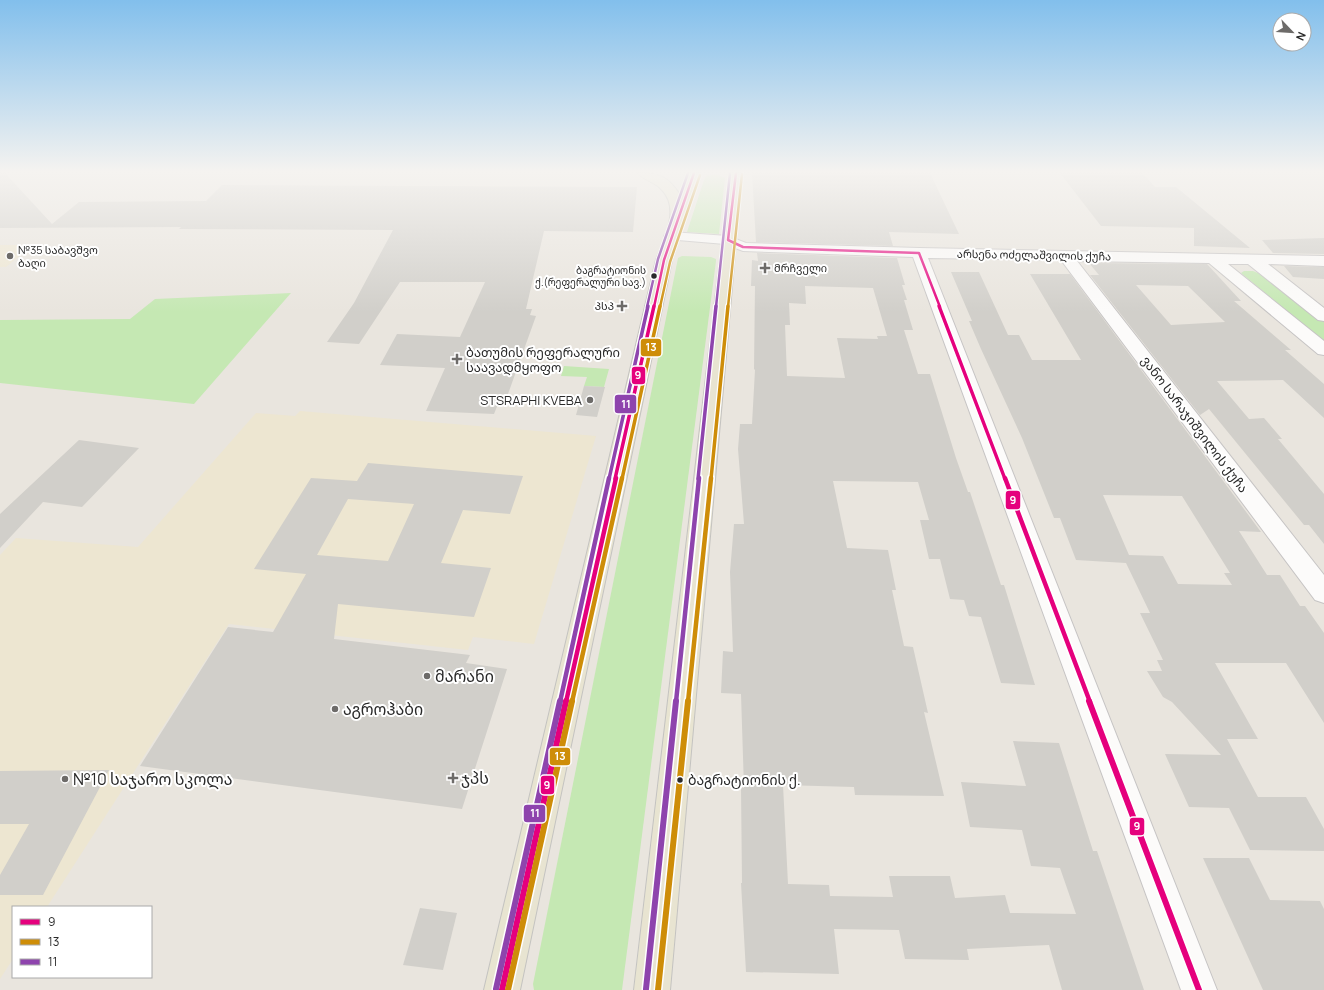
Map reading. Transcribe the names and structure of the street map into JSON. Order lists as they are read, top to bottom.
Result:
{
  "streets": {
    "street": ["არსენა ოძელაშვილის ქუჩა", "ვანო სარაჯიშვილის ქუჩა"]
  },
  "crossings": [
    ["არსენა ოძელაშვილის ქუჩა", "ვანო სარაჯიშვილის ქუჩა"]
  ],
  "places": {
    "other": [
      "№35 საბავშვო ბაღი",
      "ბაგრატიონის ქ.(რეფერალური სავ.)",
      "STSRAPHI KVEBA",
      "მარანი",
      "აგროჰაბი",
      "№10 საჯარო სკოლა",
      "ბაგრატიონის ქ."
    ],
    "health": [
      "მრჩველი",
      "პსპ",
      "ბათუმის რეფერალური საავადმყოფო",
      "ჯპს"
    ]
  },
  "lines": ["transit line 9", "transit line 13", "transit line 11"],
  "legend": ["9", "13", "11"],
  "north": "bottom right"
}
